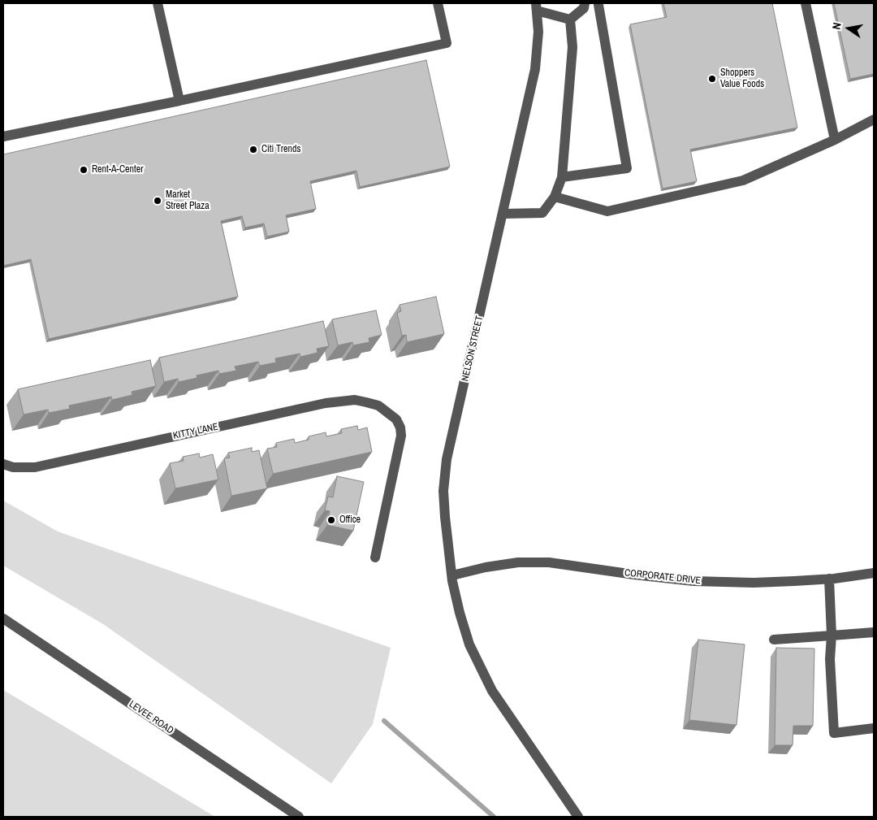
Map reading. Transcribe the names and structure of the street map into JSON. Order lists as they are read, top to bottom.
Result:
{
  "streets": {
    "street": [
      "NELSON STREET",
      "KITTY LANE",
      "CORPORATE DRIVE",
      "LEVEE ROAD"
    ]
  },
  "crossings": [
    ["NELSON STREET", "CORPORATE DRIVE"]
  ],
  "places": [
    "Shoppers Value Foods",
    "Citi Trends",
    "Rent-A-Center",
    "Market Street Plaza",
    "Office"
  ],
  "north": "left"
}
